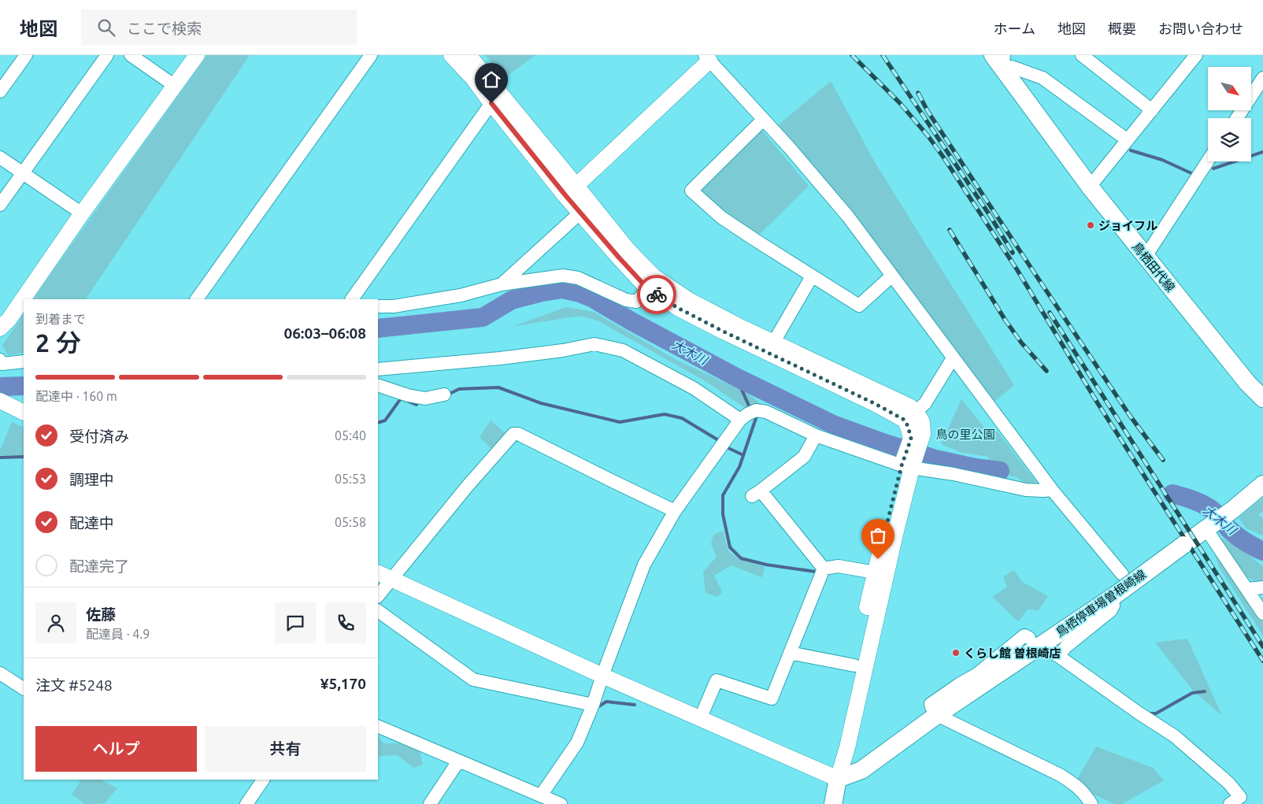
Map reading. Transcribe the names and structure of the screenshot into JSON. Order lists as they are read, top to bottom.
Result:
{
  "streets": {
    "main road": ["鳥栖田代線", "鳥栖停車場曽根崎線"]
  },
  "water": ["大木川"],
  "parks": ["鳥の里公園"],
  "places": ["ジョイフル", "くらし館 曽根崎店"],
  "north": "bottom right",
  "page": {
    "header": "地図",
    "search": "ここで検索",
    "nav": [
      "ホーム",
      "地図",
      "概要",
      "お問い合わせ"
    ],
    "heading": ["2 分", "到着まで", "06:03–06:08"],
    "panel": [
      "佐藤",
      "配達員 · 4.9",
      "注文 #5248",
      "¥5,170"
    ],
    "bar": "配達中 · 160 m",
    "list": [
      ["受付済み", "05:40"],
      ["調理中", "05:53"],
      ["配達中", "05:58"],
      "配達完了"
    ],
    "buttons": ["ヘルプ", "共有"]
  }
}
